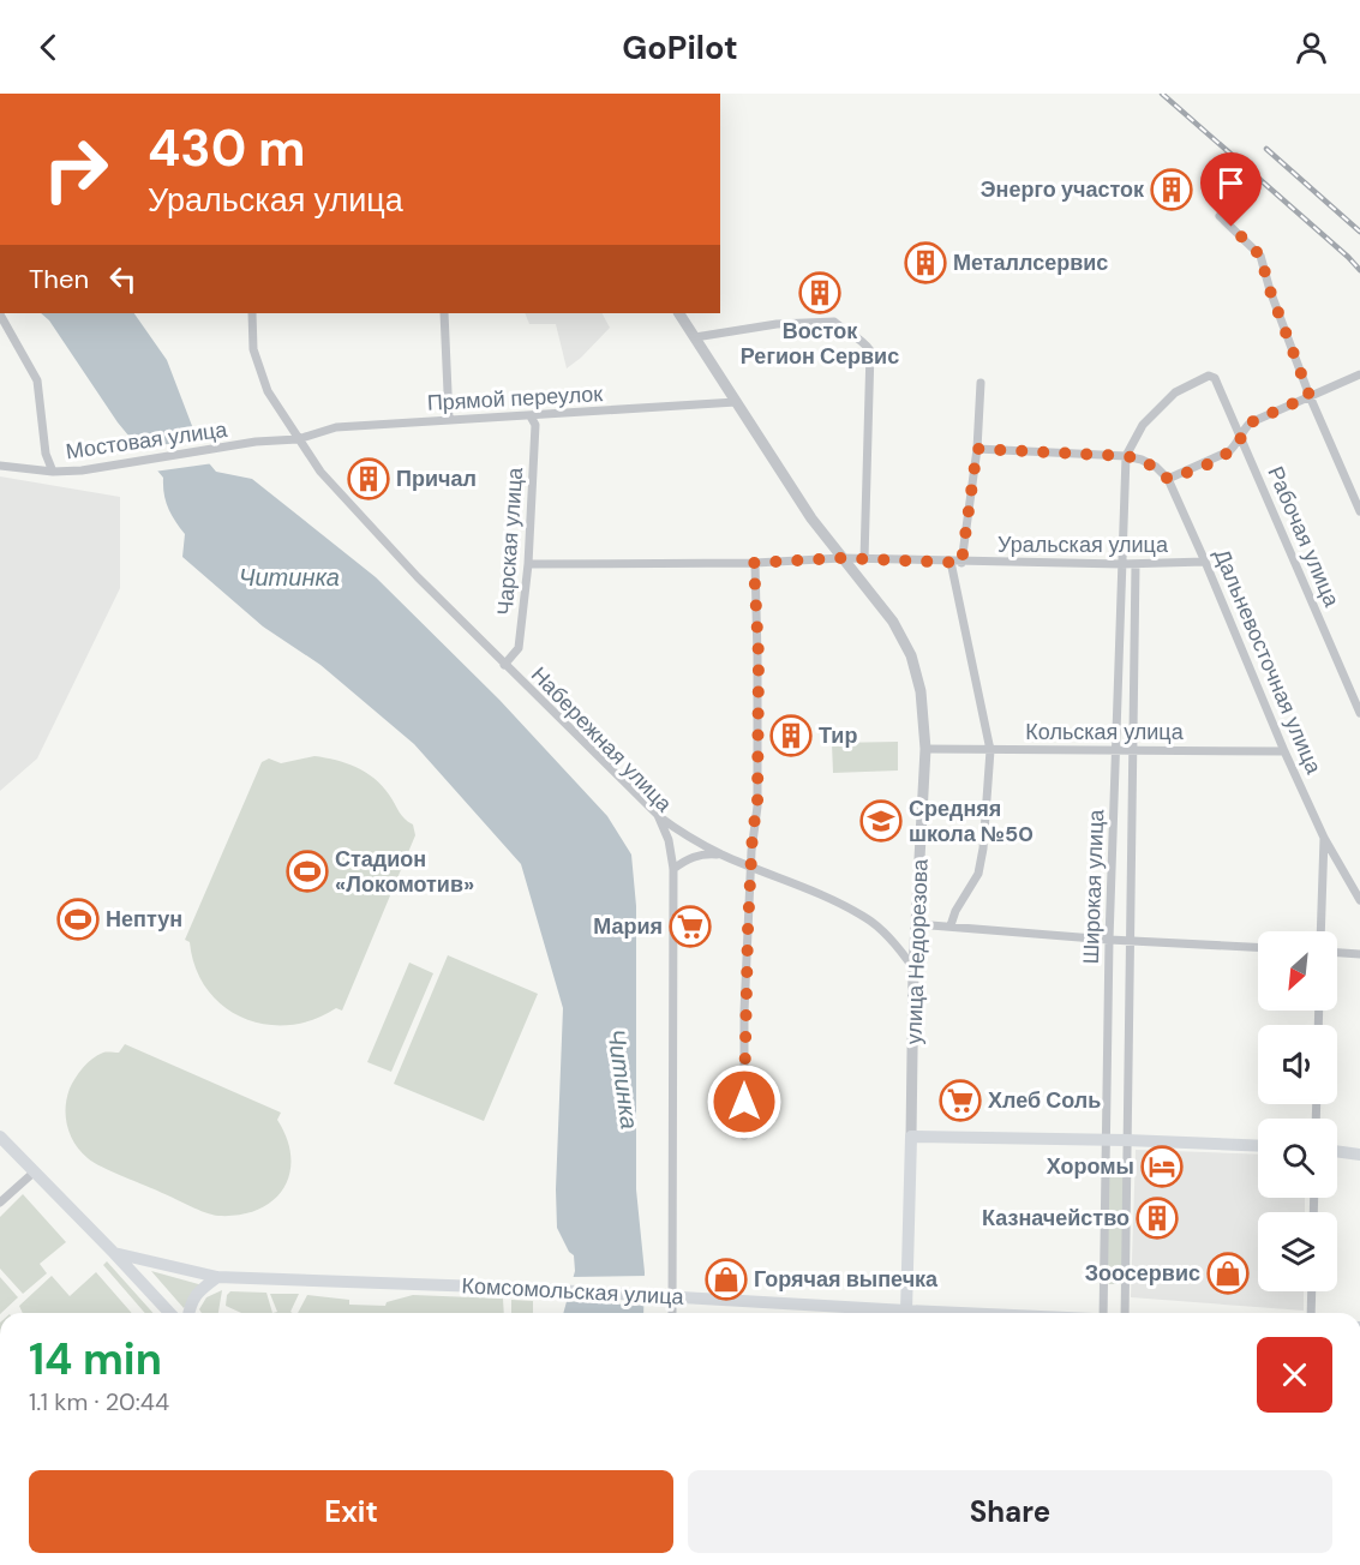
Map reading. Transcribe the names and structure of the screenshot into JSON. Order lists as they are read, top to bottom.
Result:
{
  "streets": {
    "main road": ["улица Недорезова", "Комсомольская улица"],
    "street": [
      "Прямой переулок",
      "Мостовая улица",
      "Рабочая улица",
      "Чарская улица",
      "Уральская улица",
      "Дальневосточная улица",
      "Кольская улица",
      "Набережная улица",
      "Широкая улица"
    ]
  },
  "crossings": [
    ["Прямой переулок", "Мостовая улица"],
    ["Прямой переулок", "Чарская улица"],
    ["Прямой переулок", "Набережная улица"],
    ["Прямой переулок", "улица Недорезова"],
    ["Мостовая улица", "Набережная улица"],
    ["Рабочая улица", "Широкая улица"],
    ["Чарская улица", "Уральская улица"],
    ["Чарская улица", "Набережная улица"],
    ["Уральская улица", "Дальневосточная улица"],
    ["Уральская улица", "Широкая улица"],
    ["Уральская улица", "улица Недорезова"],
    ["Дальневосточная улица", "Кольская улица"],
    ["Кольская улица", "Широкая улица"],
    ["Кольская улица", "улица Недорезова"],
    ["Набережная улица", "Комсомольская улица"]
  ],
  "water": ["Читинка"],
  "places": {
    "building": [
      "Энерго участок",
      "Металлсервис",
      "Восток Регион Сервис",
      "Причал",
      "Тир",
      "Казначейство"
    ],
    "school or university": ["Средняя школа №50"],
    "sports": ["Стадион «Локомотив»", "Нептун"],
    "supermarket": ["Мария", "Хлеб Соль"],
    "hotel": ["Хоромы"],
    "shop": ["Зоосервис", "Горячая выпечка"]
  },
  "north": "bottom left",
  "page": {
    "header": "GoPilot",
    "turn": ["430 m", "Уральская улица"],
    "then": "Then",
    "heading": ["14 min", "1.1 km · 20:44"],
    "buttons": ["Exit", "Share"]
  }
}
